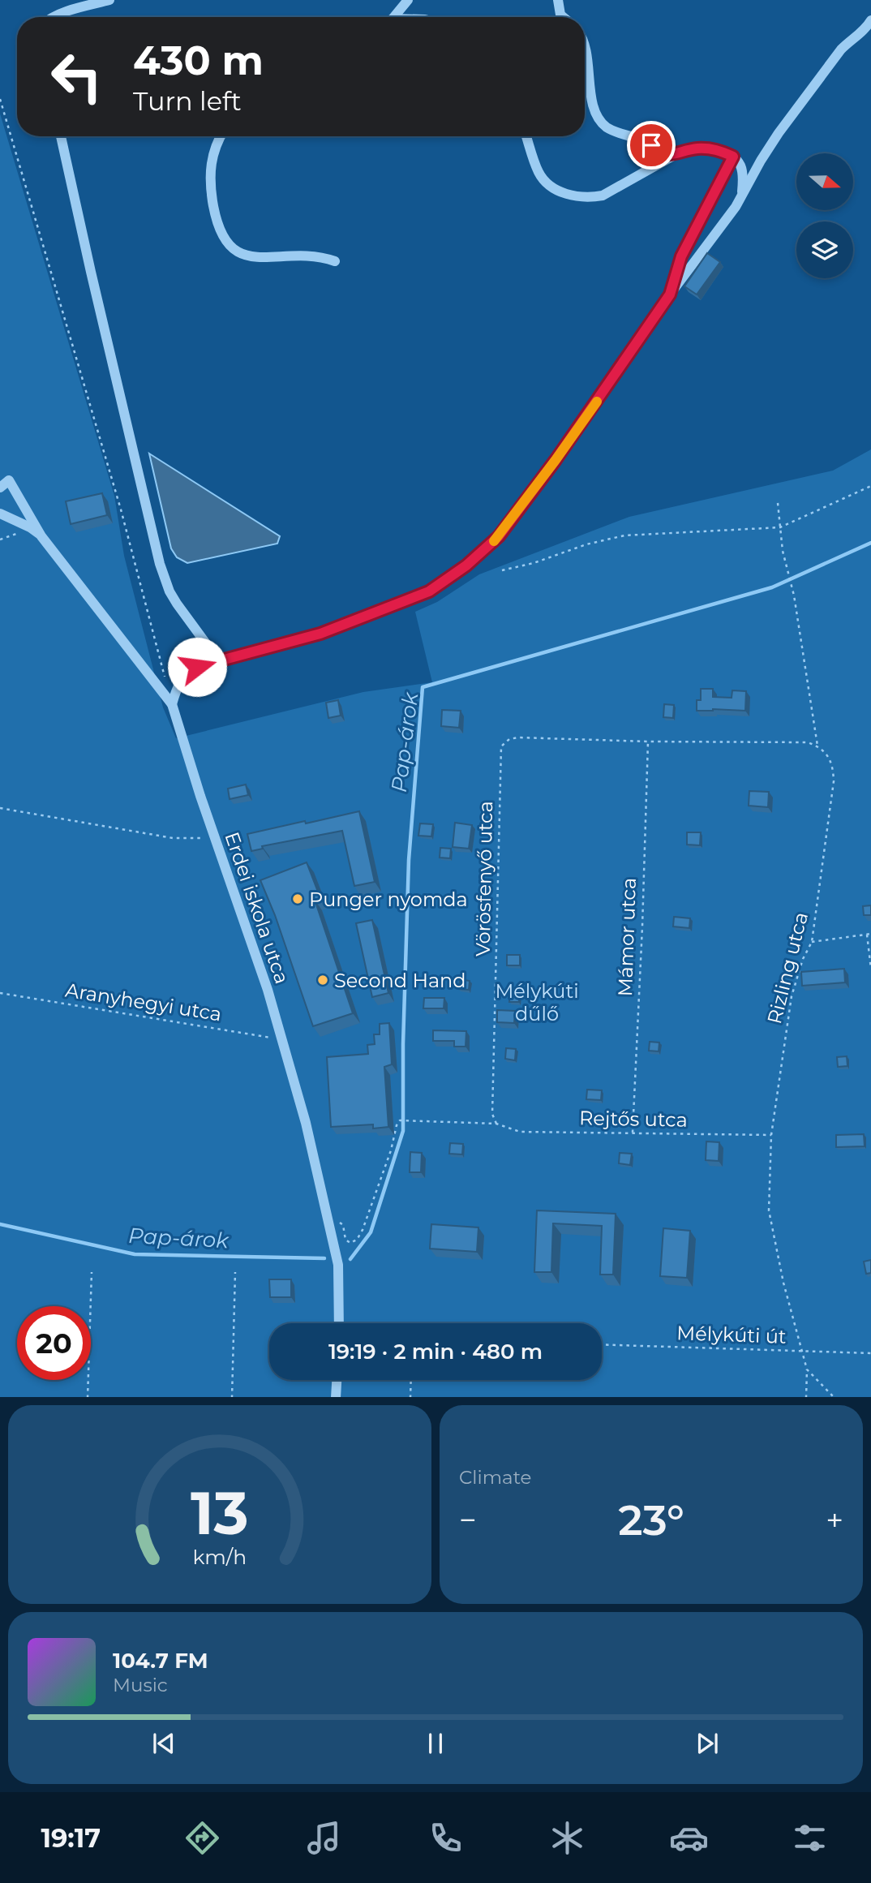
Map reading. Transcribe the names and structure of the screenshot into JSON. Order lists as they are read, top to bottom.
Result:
{
  "streets": {
    "street": ["Erdei iskola utca"],
    "path": [
      "Vörösfenyő utca",
      "Mámor utca",
      "Rizling utca",
      "Aranyhegyi utca",
      "Rejtős utca",
      "Mélykúti út"
    ]
  },
  "crossings": [
    ["Vörösfenyő utca", "Mámor utca"],
    ["Vörösfenyő utca", "Rejtős utca"],
    ["Erdei iskola utca", "Aranyhegyi utca"],
    ["Erdei iskola utca", "Rejtős utca"],
    ["Mámor utca", "Rejtős utca"],
    ["Rizling utca", "Rejtős utca"],
    ["Rizling utca", "Mélykúti út"]
  ],
  "water": ["Pap-árok"],
  "parks": ["Mélykúti dűlő"],
  "places": ["Punger nyomda", "Second Hand"],
  "north": "right",
  "page": {
    "turn": ["430 m", "Turn left"],
    "limit": "20",
    "trip": "19:19 · 2 min · 480 m",
    "tile": "Climate",
    "heat": ["−", "23°", "+"],
    "song": ["104.7 FM", "Music"],
    "tabs": "19:17",
    "gauge": ["13", "km/h"]
  }
}
